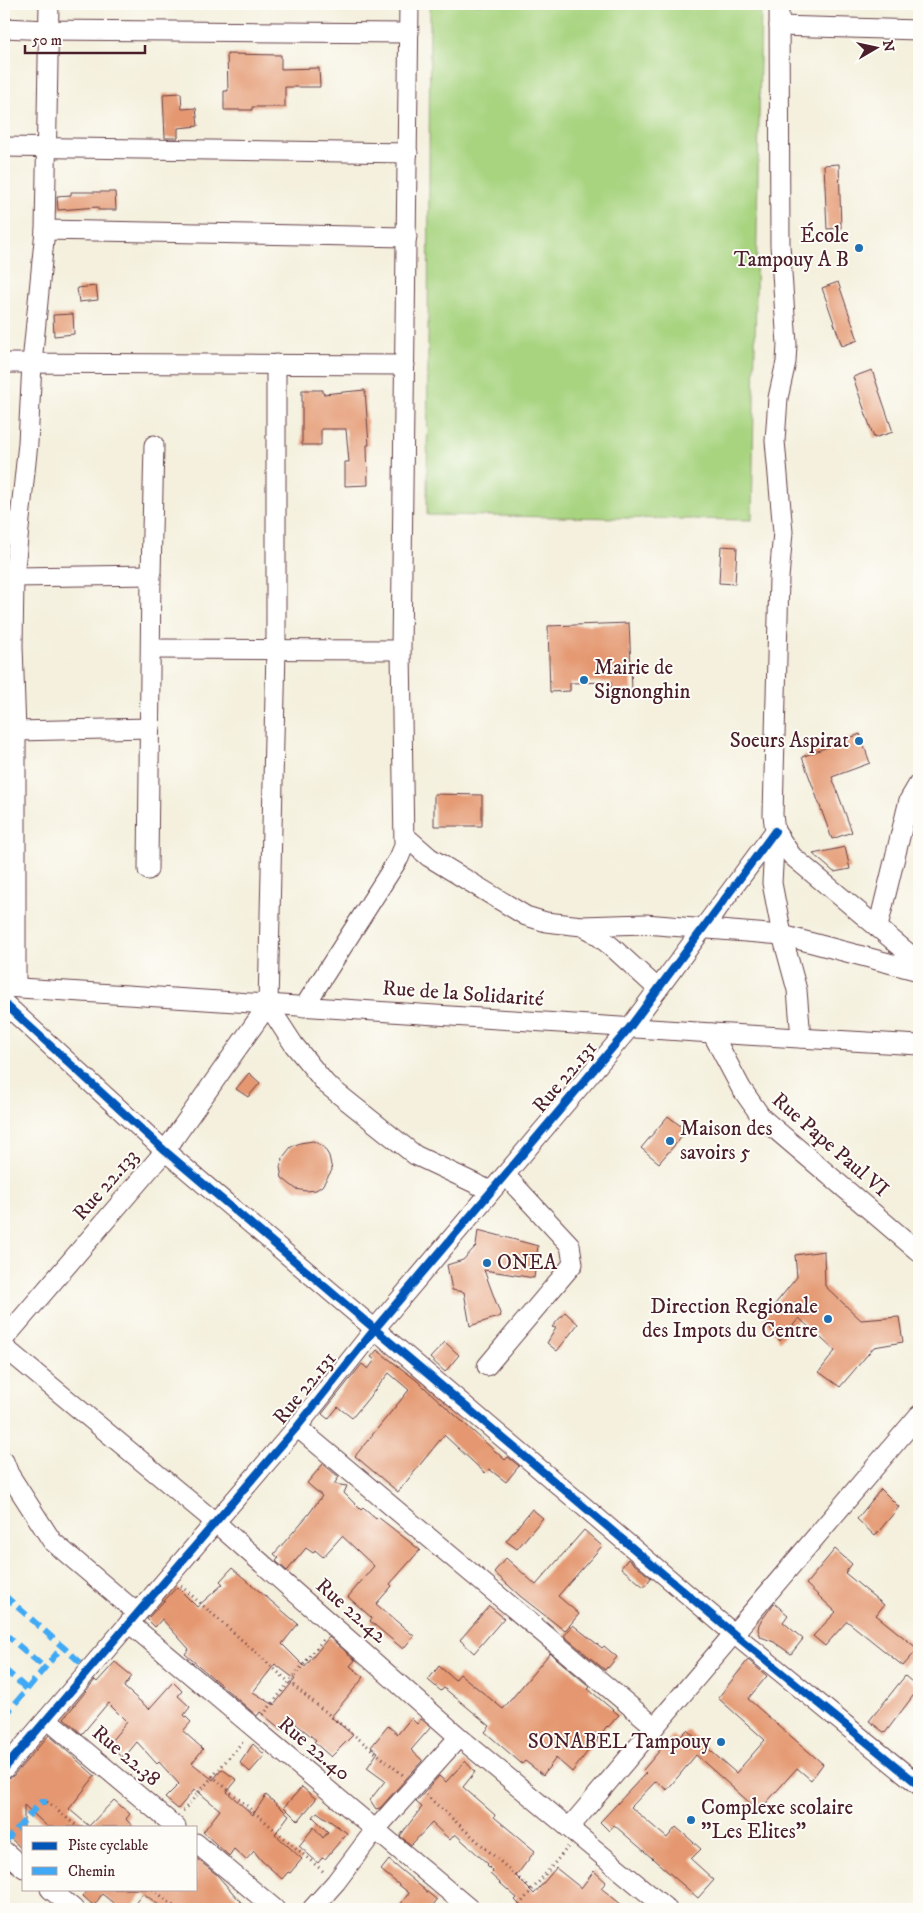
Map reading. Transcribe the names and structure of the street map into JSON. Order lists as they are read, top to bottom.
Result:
{
  "streets": {
    "street": [
      "Rue de la Solidarité",
      "Rue 22.131",
      "Rue Pape Paul VI",
      "Rue 22.133",
      "Rue 22.42",
      "Rue 22.40",
      "Rue 22.38"
    ]
  },
  "crossings": [
    ["Rue de la Solidarité", "Rue 22.131"],
    ["Rue de la Solidarité", "Rue Pape Paul VI"],
    ["Rue de la Solidarité", "Rue 22.133"],
    ["Rue 22.131", "Rue 22.42"],
    ["Rue 22.131", "Rue 22.40"],
    ["Rue 22.131", "Rue 22.38"]
  ],
  "places": [
    "École Tampouy A B",
    "Mairie de Signonghin",
    "Soeurs Aspirat",
    "Maison des savoirs 5",
    "ONEA",
    "Direction Regionale des Impots du Centre",
    "SONABEL Tampouy",
    "Complexe scolaire \"Les Elites\""
  ],
  "legend": ["Piste cyclable", "Chemin"],
  "scale_bar": "50 m",
  "north": "right"
}
